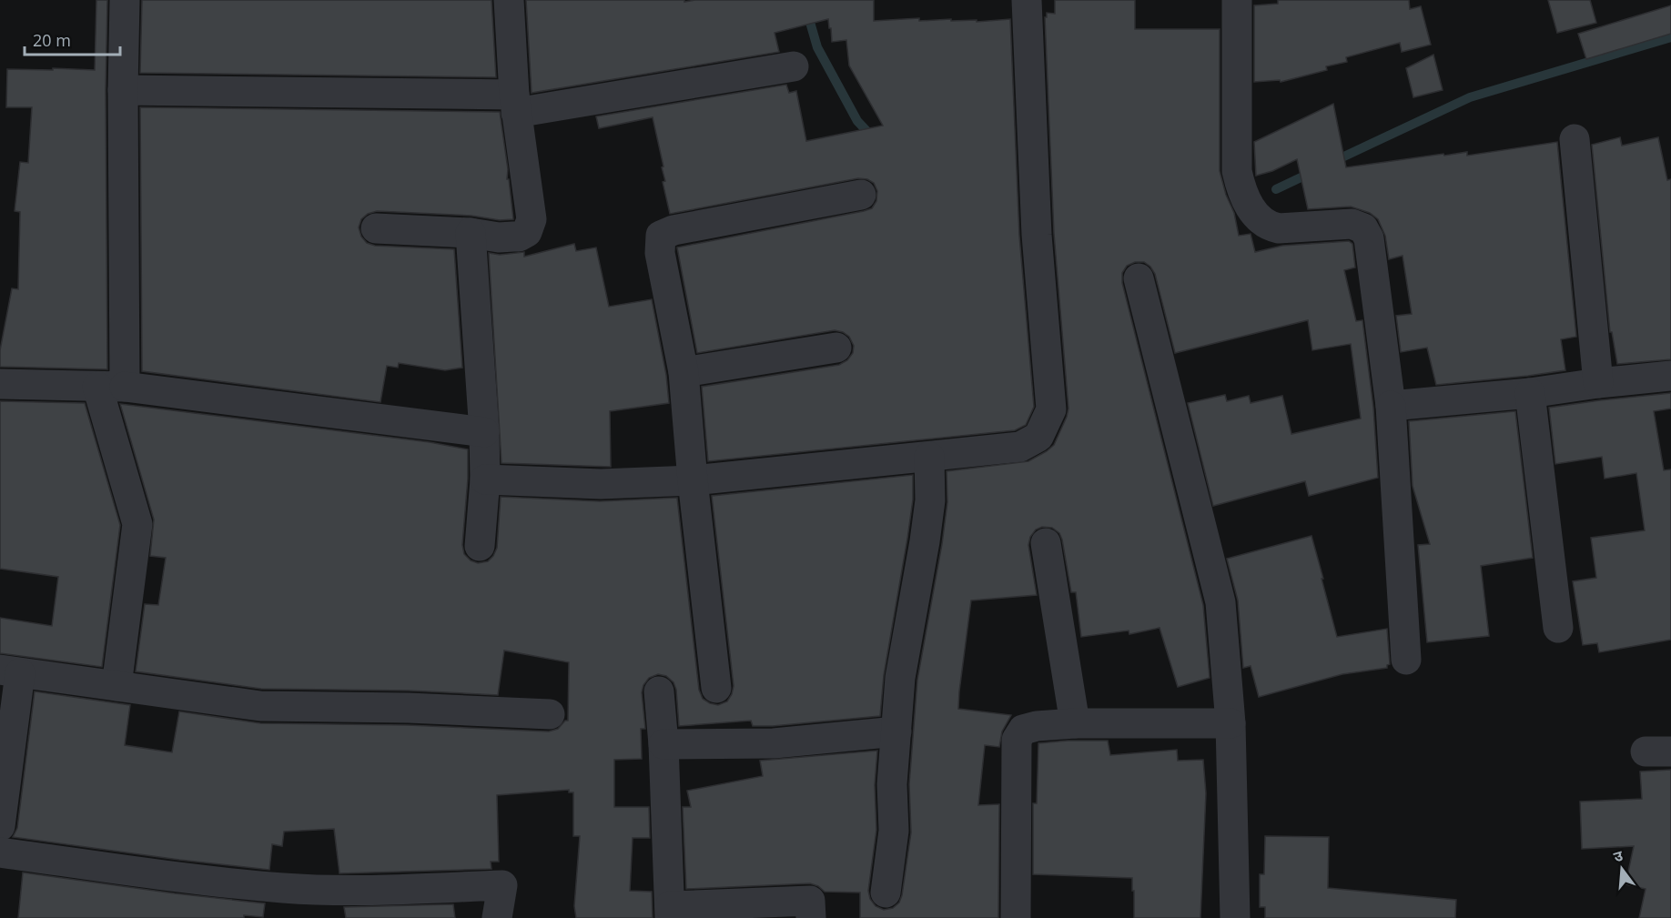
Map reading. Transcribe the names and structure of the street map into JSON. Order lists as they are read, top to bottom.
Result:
{
  "scale_bar": "20 m",
  "north": "top"
}
